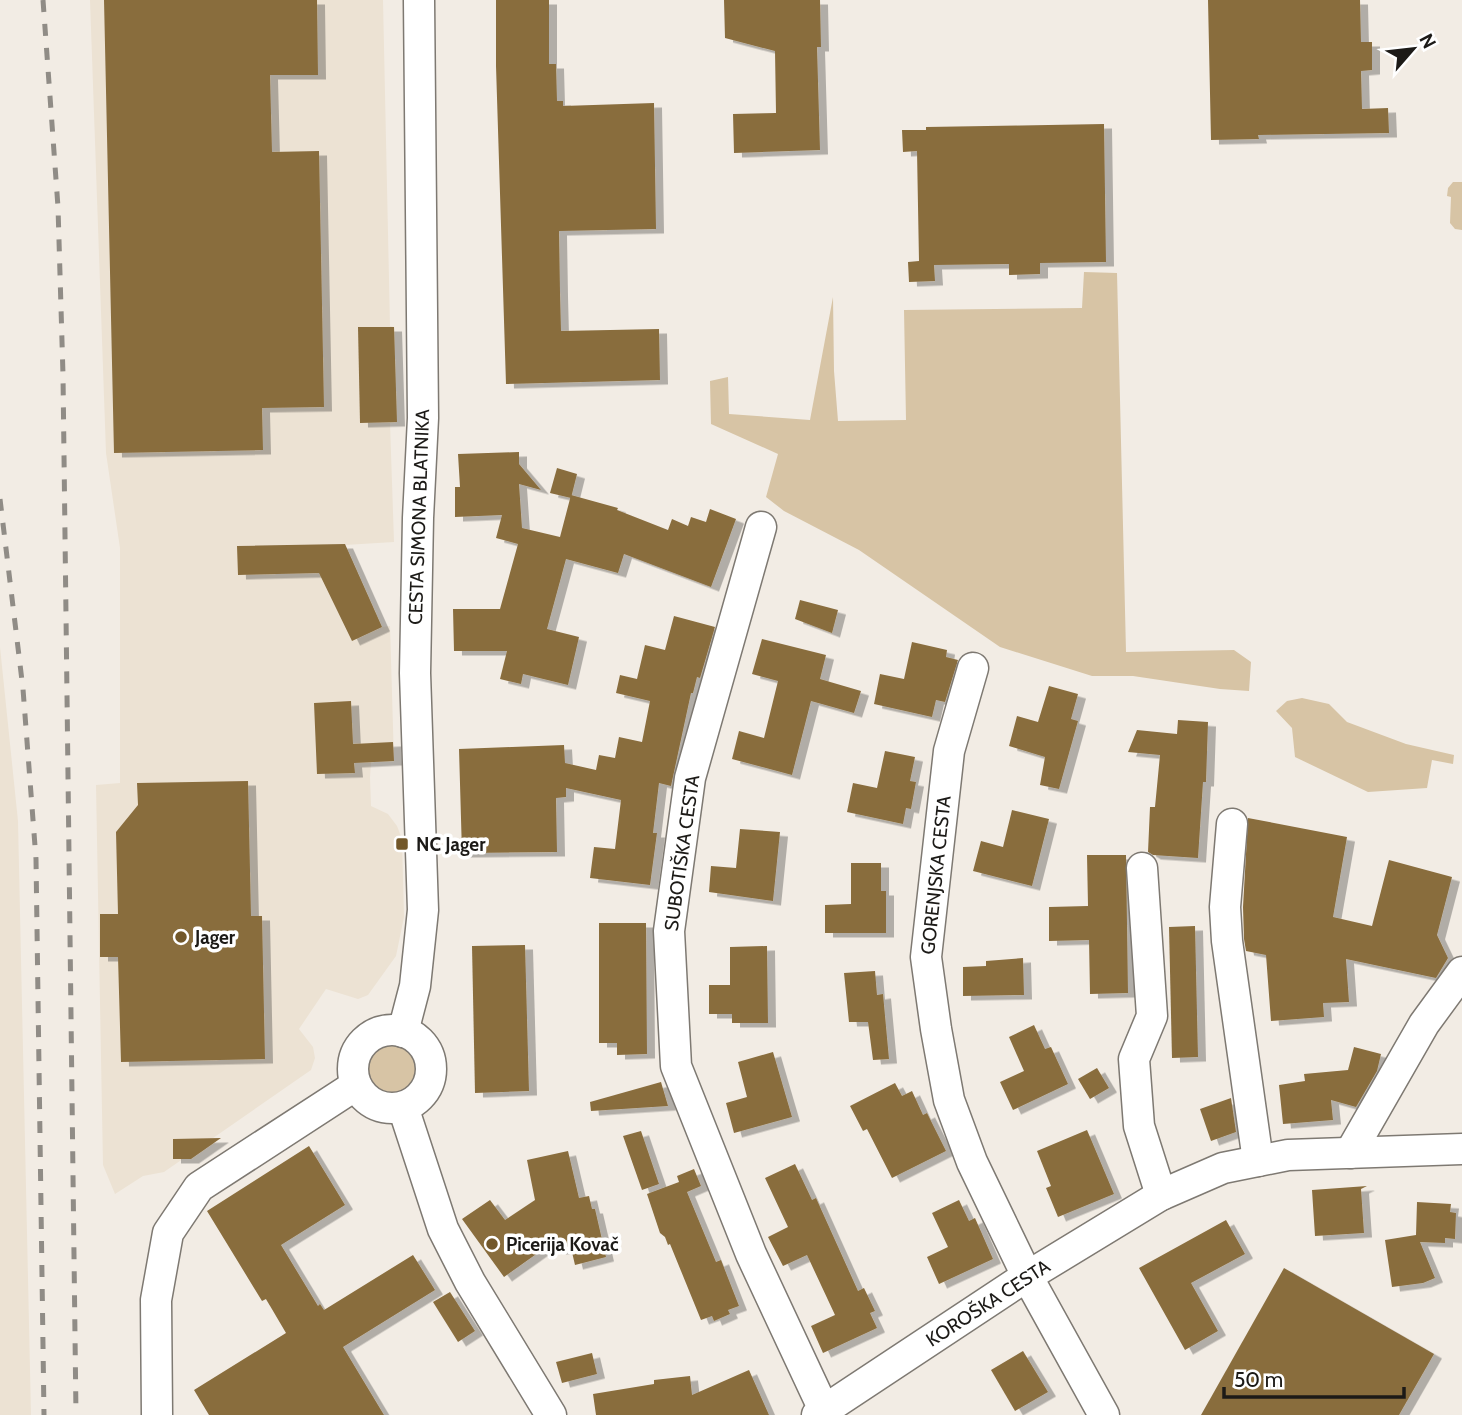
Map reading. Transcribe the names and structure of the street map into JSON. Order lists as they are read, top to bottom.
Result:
{
  "streets": {
    "street": [
      "CESTA SIMONA BLATNIKA",
      "SUBOTIŠKA CESTA",
      "GORENJSKA CESTA",
      "KOROŠKA CESTA"
    ]
  },
  "crossings": [
    ["SUBOTIŠKA CESTA", "KOROŠKA CESTA"],
    ["GORENJSKA CESTA", "KOROŠKA CESTA"]
  ],
  "places": {
    "transit": ["NC Jager"],
    "other": ["Jager", "Picerija Kovač"]
  },
  "scale_bar": "50 m",
  "north": "top right"
}
